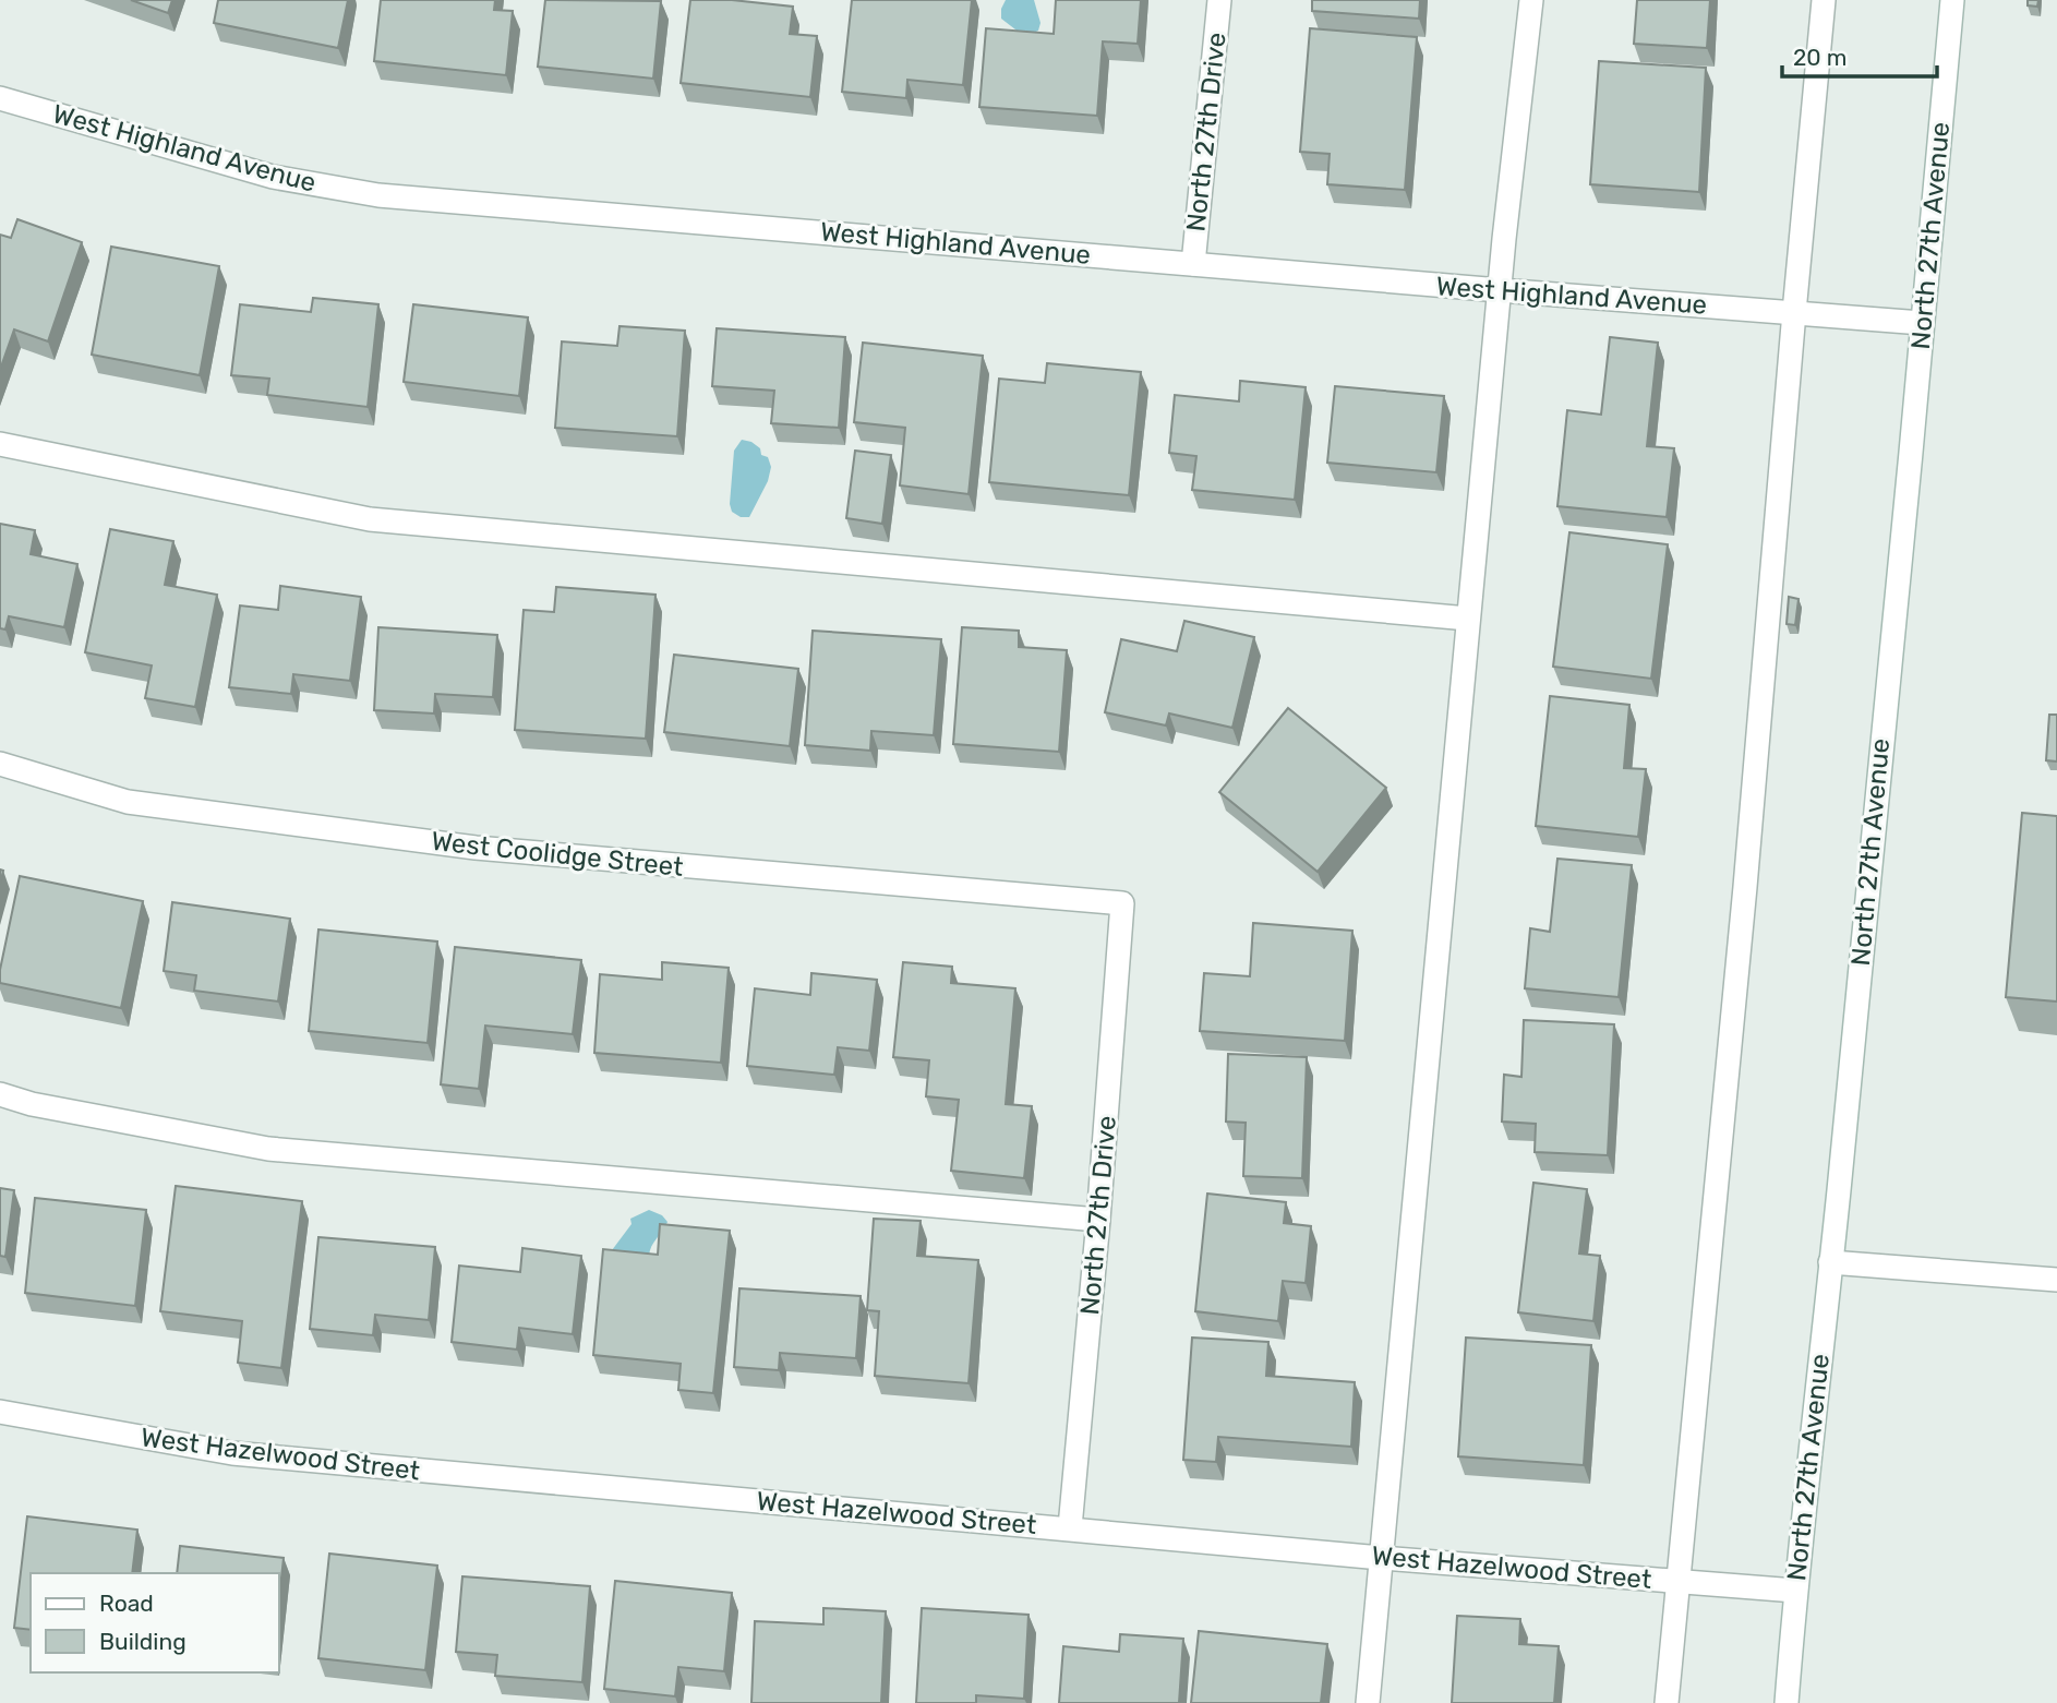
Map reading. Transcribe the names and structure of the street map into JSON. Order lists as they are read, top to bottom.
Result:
{
  "streets": {
    "street": [
      "North 27th Drive",
      "West Highland Avenue",
      "North 27th Avenue",
      "West Coolidge Street",
      "West Hazelwood Street"
    ]
  },
  "crossings": [
    ["North 27th Drive", "West Highland Avenue"],
    ["North 27th Drive", "West Coolidge Street"],
    ["North 27th Drive", "West Hazelwood Street"],
    ["West Highland Avenue", "North 27th Avenue"],
    ["North 27th Avenue", "West Hazelwood Street"]
  ],
  "legend": ["Road", "Building"],
  "scale_bar": "20 m"
}
